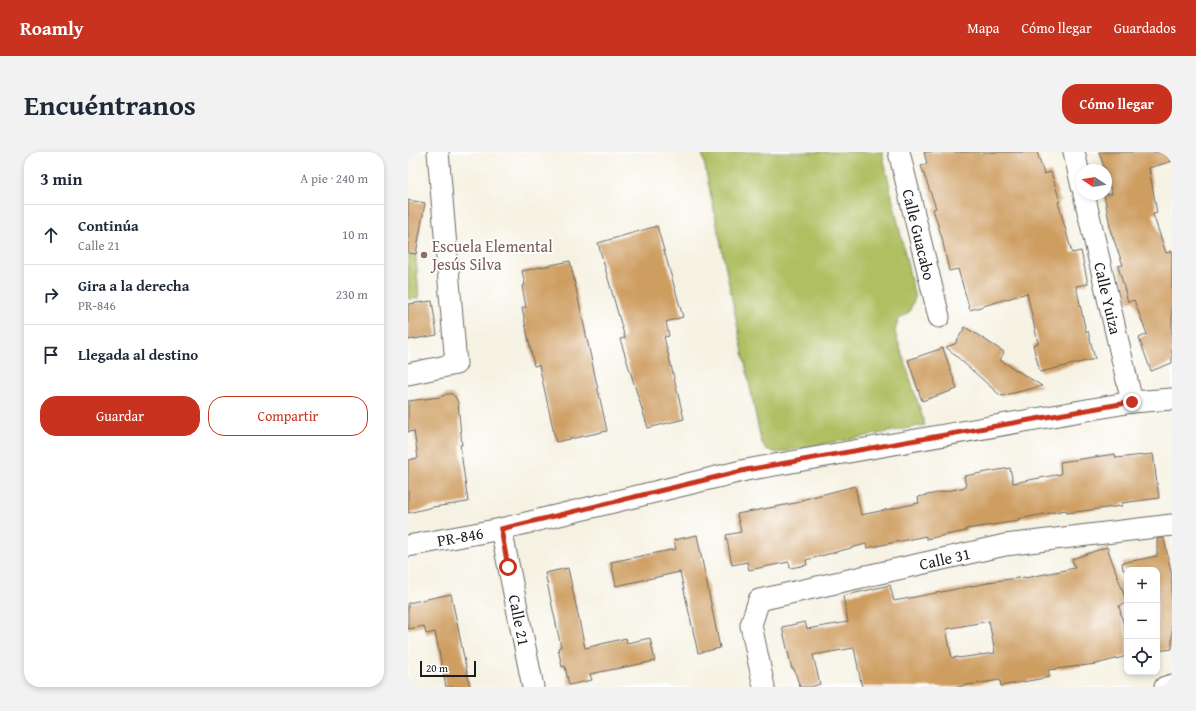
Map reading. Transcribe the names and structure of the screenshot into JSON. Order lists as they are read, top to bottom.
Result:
{
  "streets": {
    "street": [
      "Calle Guacabo",
      "Calle Yuiza",
      "PR-846",
      "Calle 31",
      "Calle 21"
    ]
  },
  "crossings": [
    ["Calle Yuiza", "PR-846"],
    ["PR-846", "Calle 21"]
  ],
  "places": ["Escuela Elemental Jesús Silva"],
  "scale_bar": "20 m",
  "north": "left",
  "page": {
    "header": "Roamly",
    "nav": ["Mapa", "Cómo llegar", "Guardados"],
    "title": "Encuéntranos",
    "buttons": [
      "Cómo llegar",
      ["Guardar", "Compartir"]
    ],
    "heading": ["3 min", "A pie · 240 m"],
    "list": [
      ["Continúa", "Calle 21", "10 m"],
      ["Gira a la derecha", "PR-846", "230 m"],
      "Llegada al destino"
    ],
    "map_buttons": ["+", "−"],
    "scale": "20 m"
  }
}
